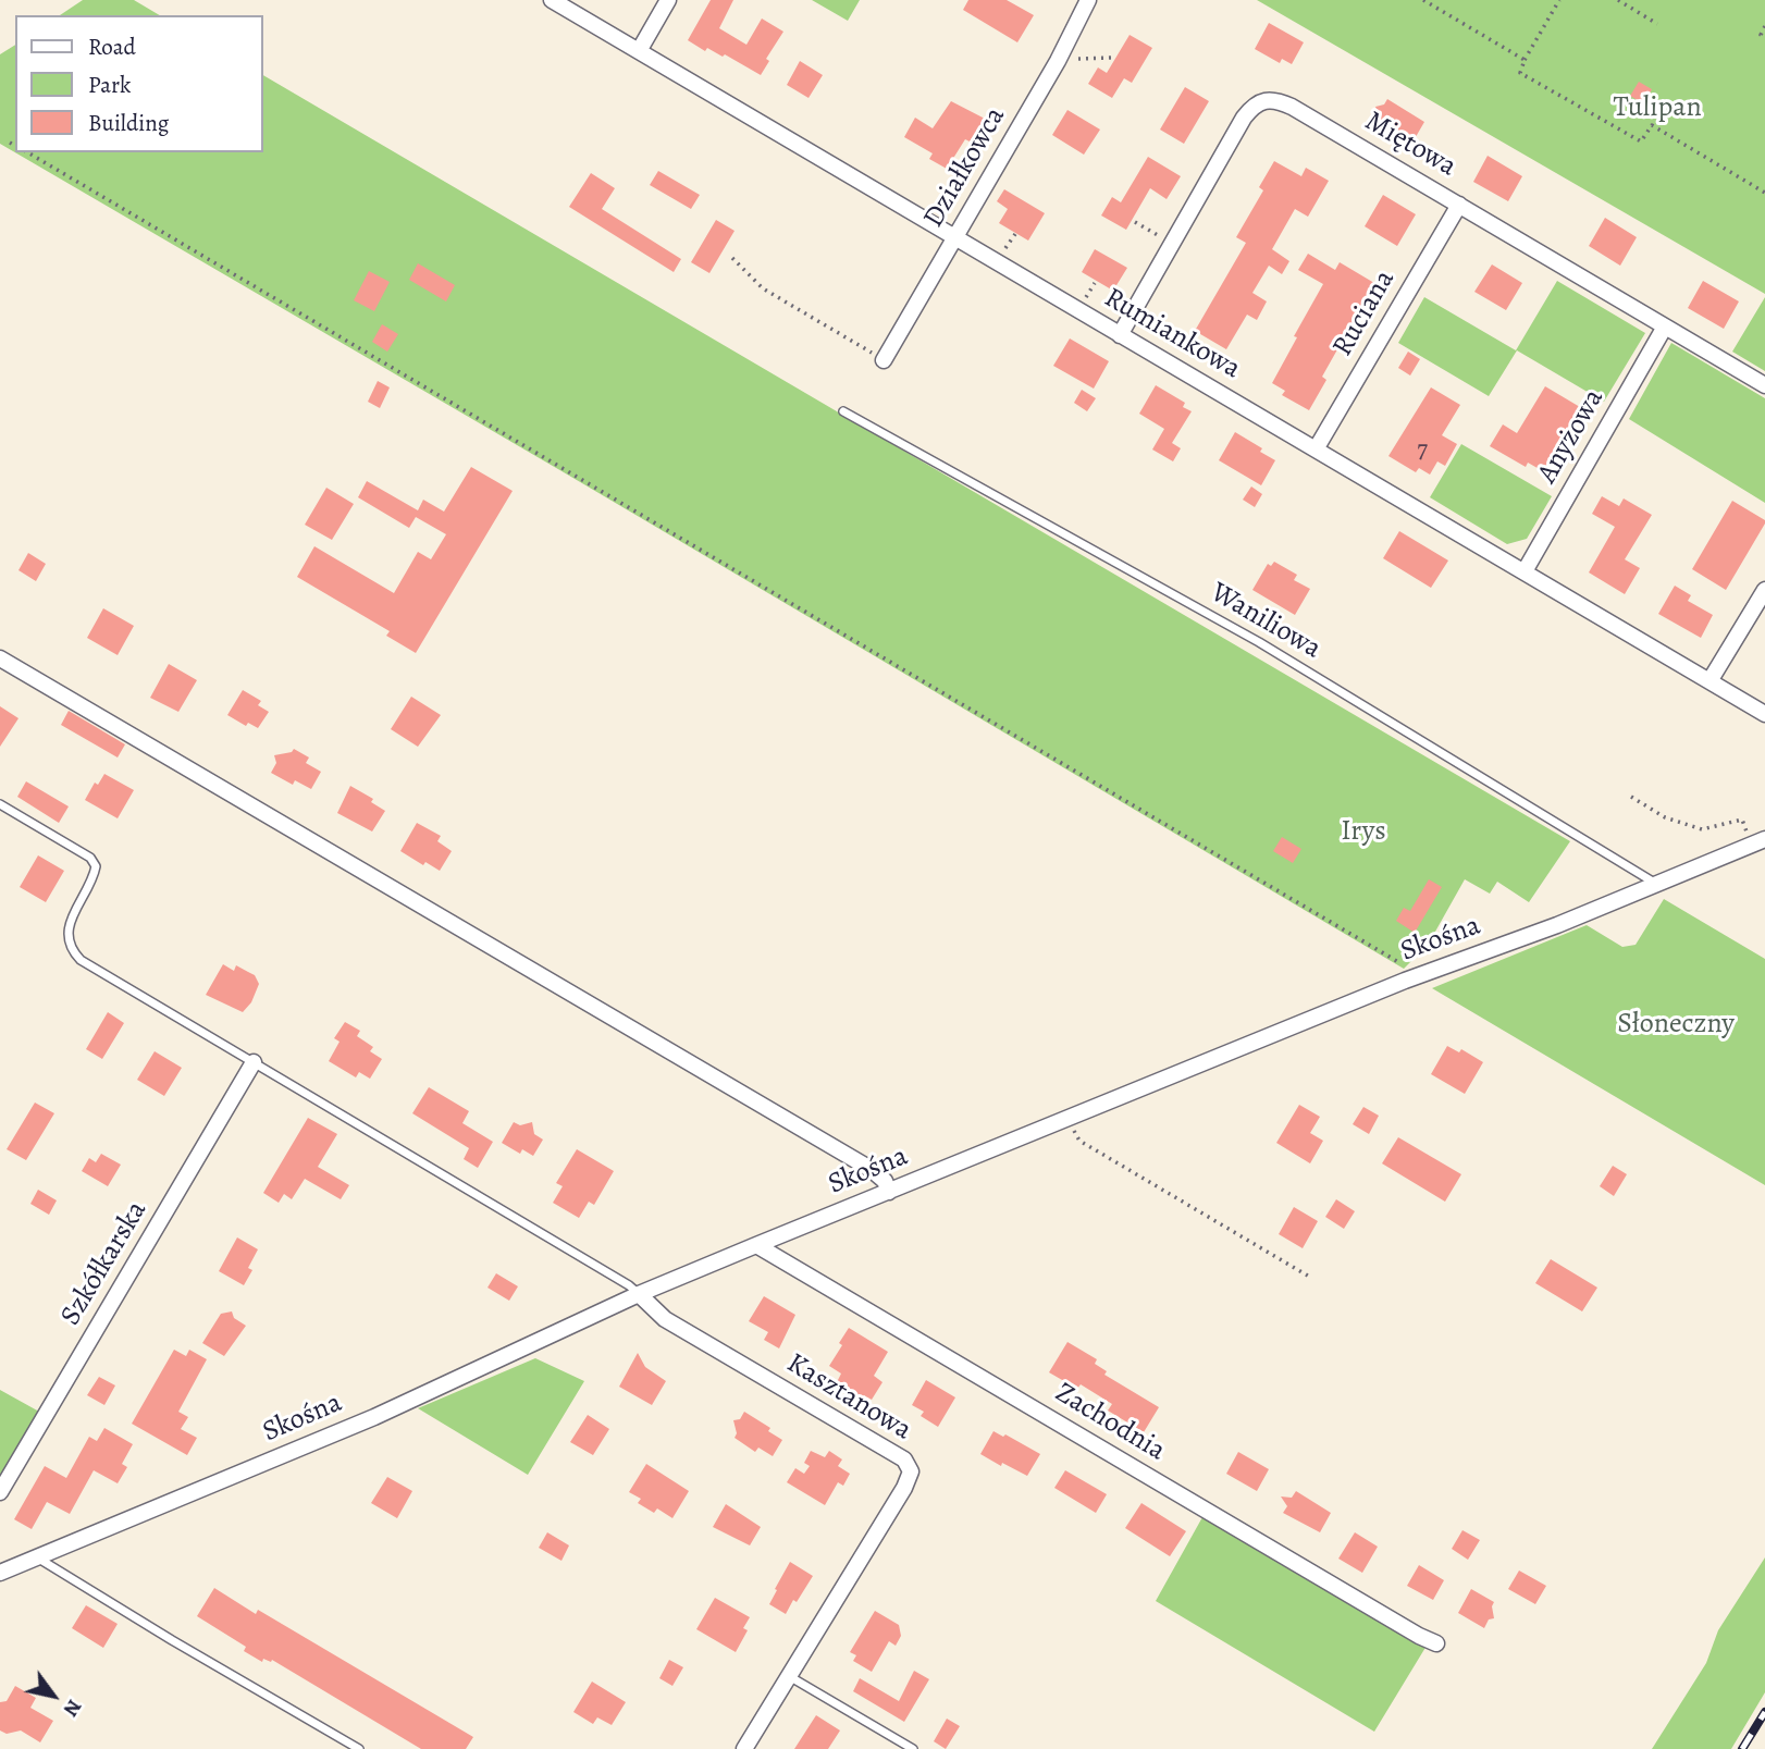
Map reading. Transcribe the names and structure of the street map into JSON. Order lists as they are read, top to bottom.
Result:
{
  "streets": {
    "street": [
      "Miętowa",
      "Działkowca",
      "Ruciana",
      "Rumiankowa",
      "Anyżowa",
      "Skośna",
      "Szkółkarska",
      "Kasztanowa",
      "Zachodnia"
    ],
    "lane": ["Waniliowa"]
  },
  "crossings": [
    ["Miętowa", "Ruciana"],
    ["Miętowa", "Rumiankowa"],
    ["Miętowa", "Anyżowa"],
    ["Działkowca", "Rumiankowa"],
    ["Ruciana", "Rumiankowa"],
    ["Rumiankowa", "Anyżowa"],
    ["Waniliowa", "Skośna"],
    ["Skośna", "Kasztanowa"],
    ["Skośna", "Zachodnia"]
  ],
  "parks": ["Tulipan", "Irys", "Słoneczny"],
  "house_numbers": ["7"],
  "legend": ["Road", "Park", "Building"],
  "north": "bottom right"
}
